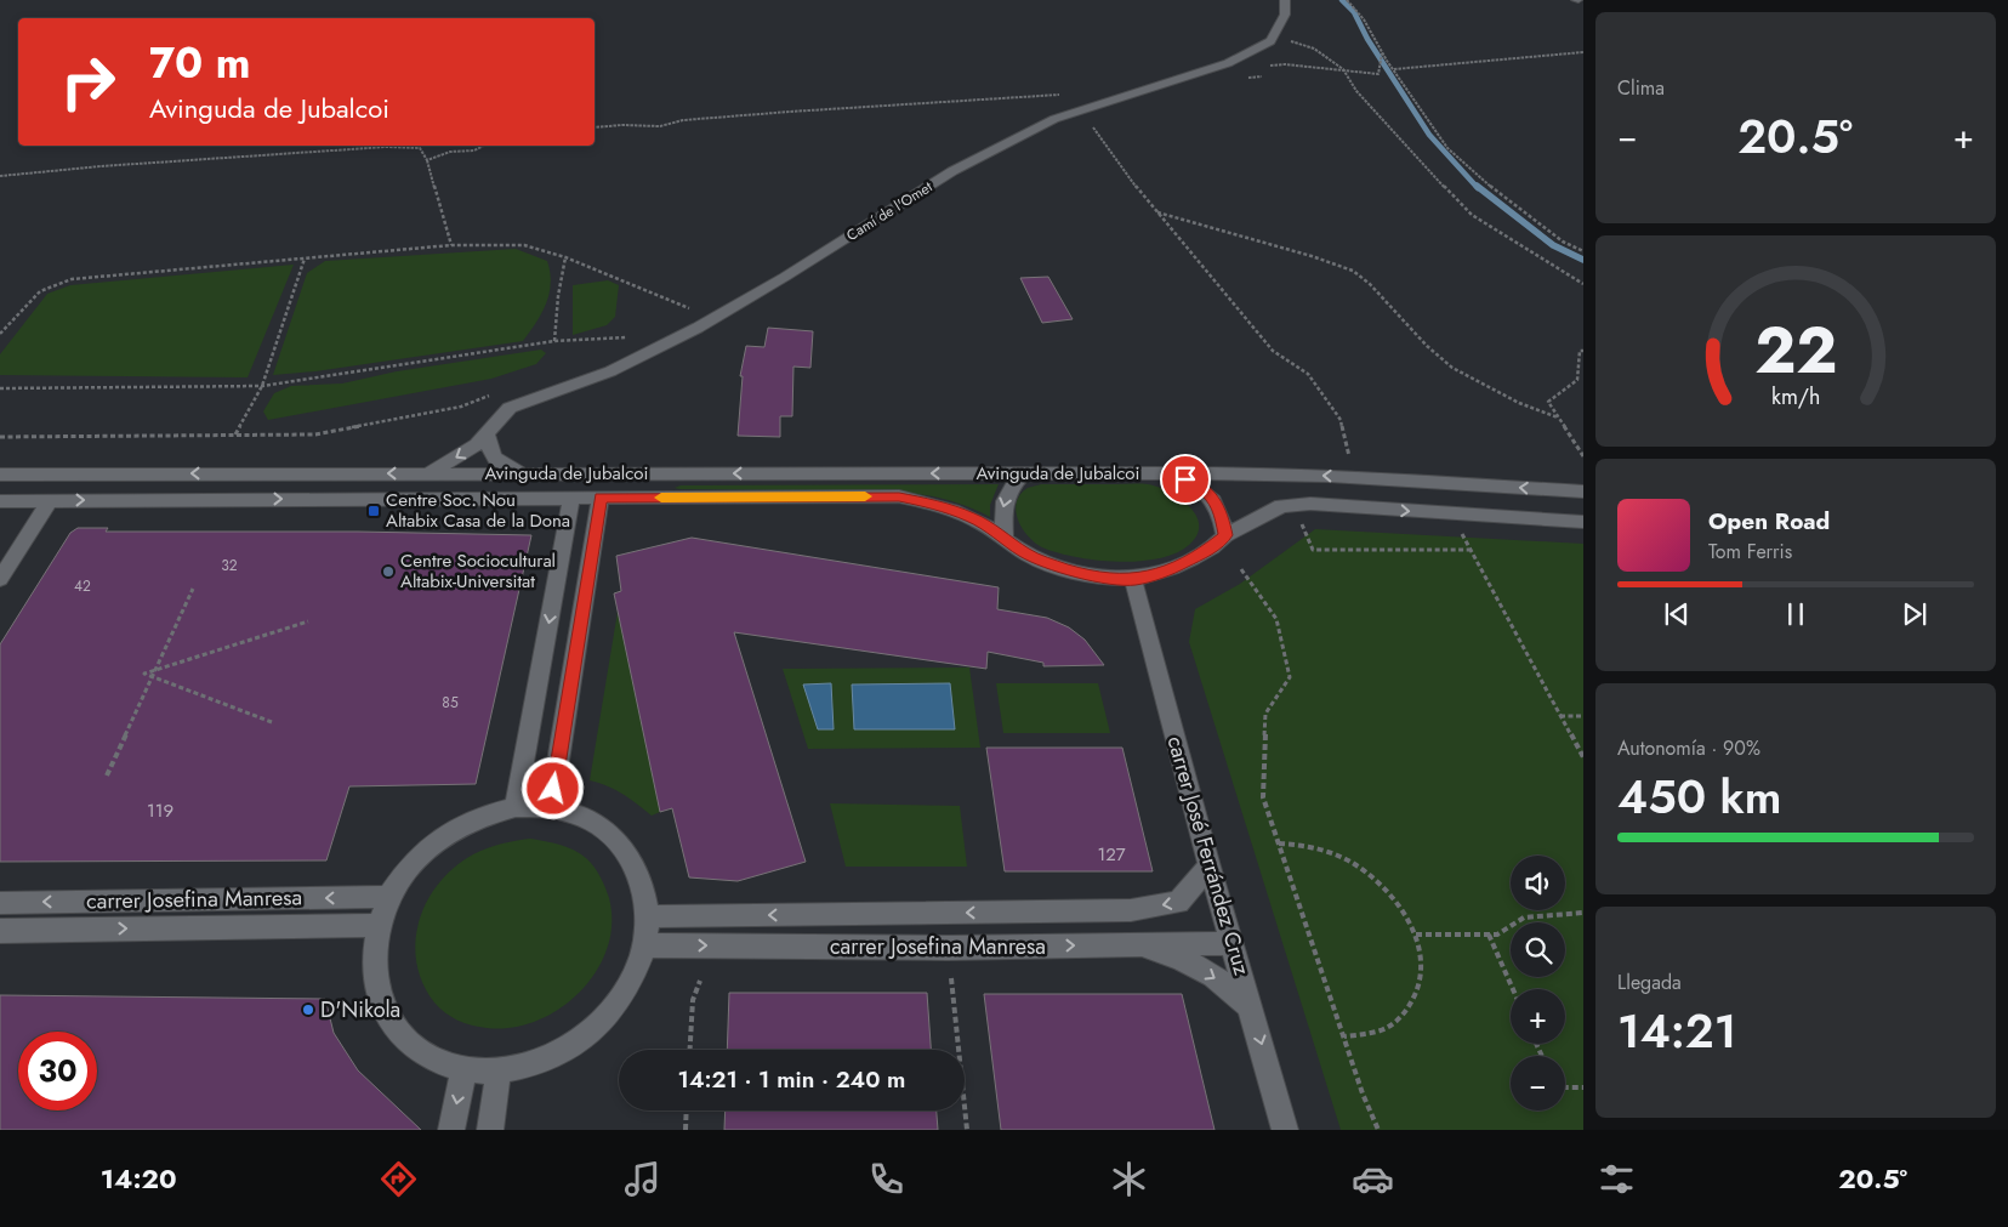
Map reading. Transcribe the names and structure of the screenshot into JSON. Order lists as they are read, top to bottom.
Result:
{
  "streets": {
    "street": [
      "Camí de l'Omet",
      "Avinguda de Jubalcoi",
      "carrer José Ferrández Cruz",
      "carrer Josefina Manresa"
    ]
  },
  "crossings": [
    ["Camí de l'Omet", "Avinguda de Jubalcoi"],
    ["Avinguda de Jubalcoi", "carrer José Ferrández Cruz"],
    ["carrer José Ferrández Cruz", "carrer Josefina Manresa"]
  ],
  "places": {
    "transit": ["Centre Soc. Nou Altabix Casa de la Dona"],
    "other": ["Centre Sociocultural Altabix-Universitat", "D'Nikola"]
  },
  "house_numbers": [
    "32",
    "42",
    "85",
    "119",
    "127"
  ],
  "page": {
    "tile": [
      "Clima",
      ["Autonomía · 90%", "450 km"],
      ["Llegada", "14:21"]
    ],
    "turn": ["70 m", "Avinguda de Jubalcoi"],
    "heat": ["−", "20.5°", "+"],
    "song": ["Open Road", "Tom Ferris"],
    "map_buttons": ["+", "−"],
    "limit": "30",
    "trip": "14:21 · 1 min · 240 m",
    "tabs": ["14:20", "20.5°"],
    "gauge": ["22", "km/h"]
  }
}
